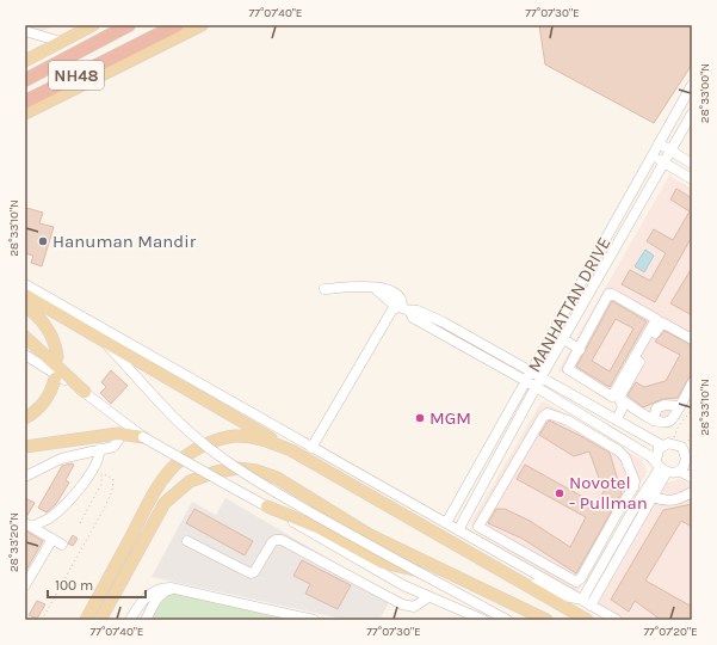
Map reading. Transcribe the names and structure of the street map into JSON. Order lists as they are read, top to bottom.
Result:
{
  "streets": {
    "highway": ["NH48"],
    "street": ["MANHATTAN DRIVE"]
  },
  "places": ["Hanuman Mandir", "MGM", "Novotel - Pullman"],
  "scale_bar": "100 m",
  "coordinates": [
    "77°07'40\"E",
    "77°07'30\"E",
    "28°33'00\"N",
    "28°33'10\"N",
    "28°33'20\"N",
    "77°07'20\"E"
  ]
}
